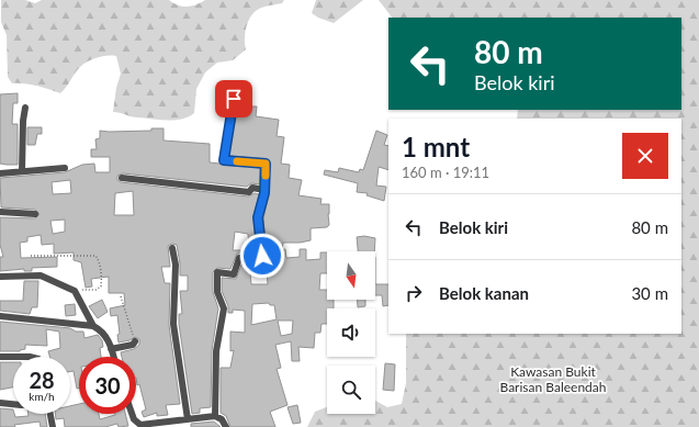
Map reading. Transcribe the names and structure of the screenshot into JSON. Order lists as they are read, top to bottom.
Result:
{
  "parks": ["Kawasan Bukit Barisan Baleendah"],
  "north": "bottom",
  "page": {
    "turn": ["80 m", "Belok kiri"],
    "heading": ["1 mnt", "160 m · 19:11"],
    "list": [
      {
        "name": "Belok kiri",
        "value": "80 m"
      },
      {
        "name": "Belok kanan",
        "value": "30 m"
      }
    ],
    "speed": "28 km/h",
    "limit": "30"
  }
}
